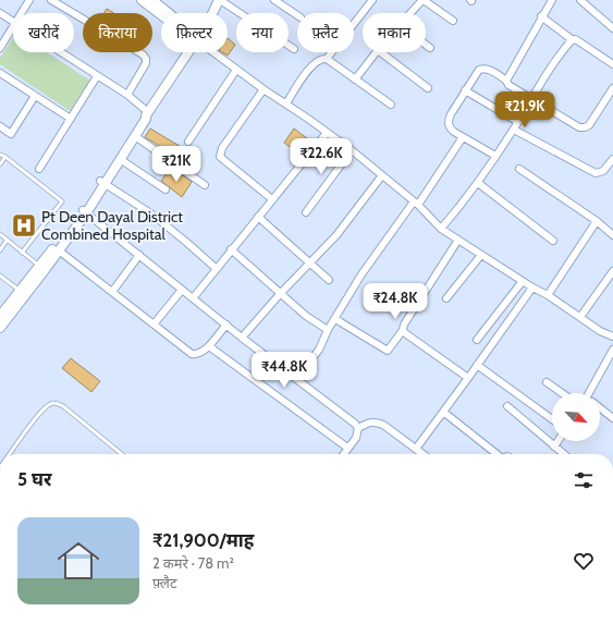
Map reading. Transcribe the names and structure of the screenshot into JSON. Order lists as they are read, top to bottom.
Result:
{
  "places": {
    "hospital": ["Pt Deen Dayal District Combined Hospital"]
  },
  "north": "bottom right",
  "page": {
    "chip": [
      "खरीदें",
      "किराया",
      "फ़िल्टर",
      "नया",
      "फ़्लैट",
      "मकान"
    ],
    "price": [
      "₹21.9K",
      "₹22.6K",
      "₹21K",
      "₹24.8K",
      "₹44.8K"
    ],
    "heading": "5 घर",
    "list": [
      {
        "name": "₹21,900/माह",
        "note": "2 कमरे · 78 m² · फ़्लैट"
      }
    ]
  }
}
